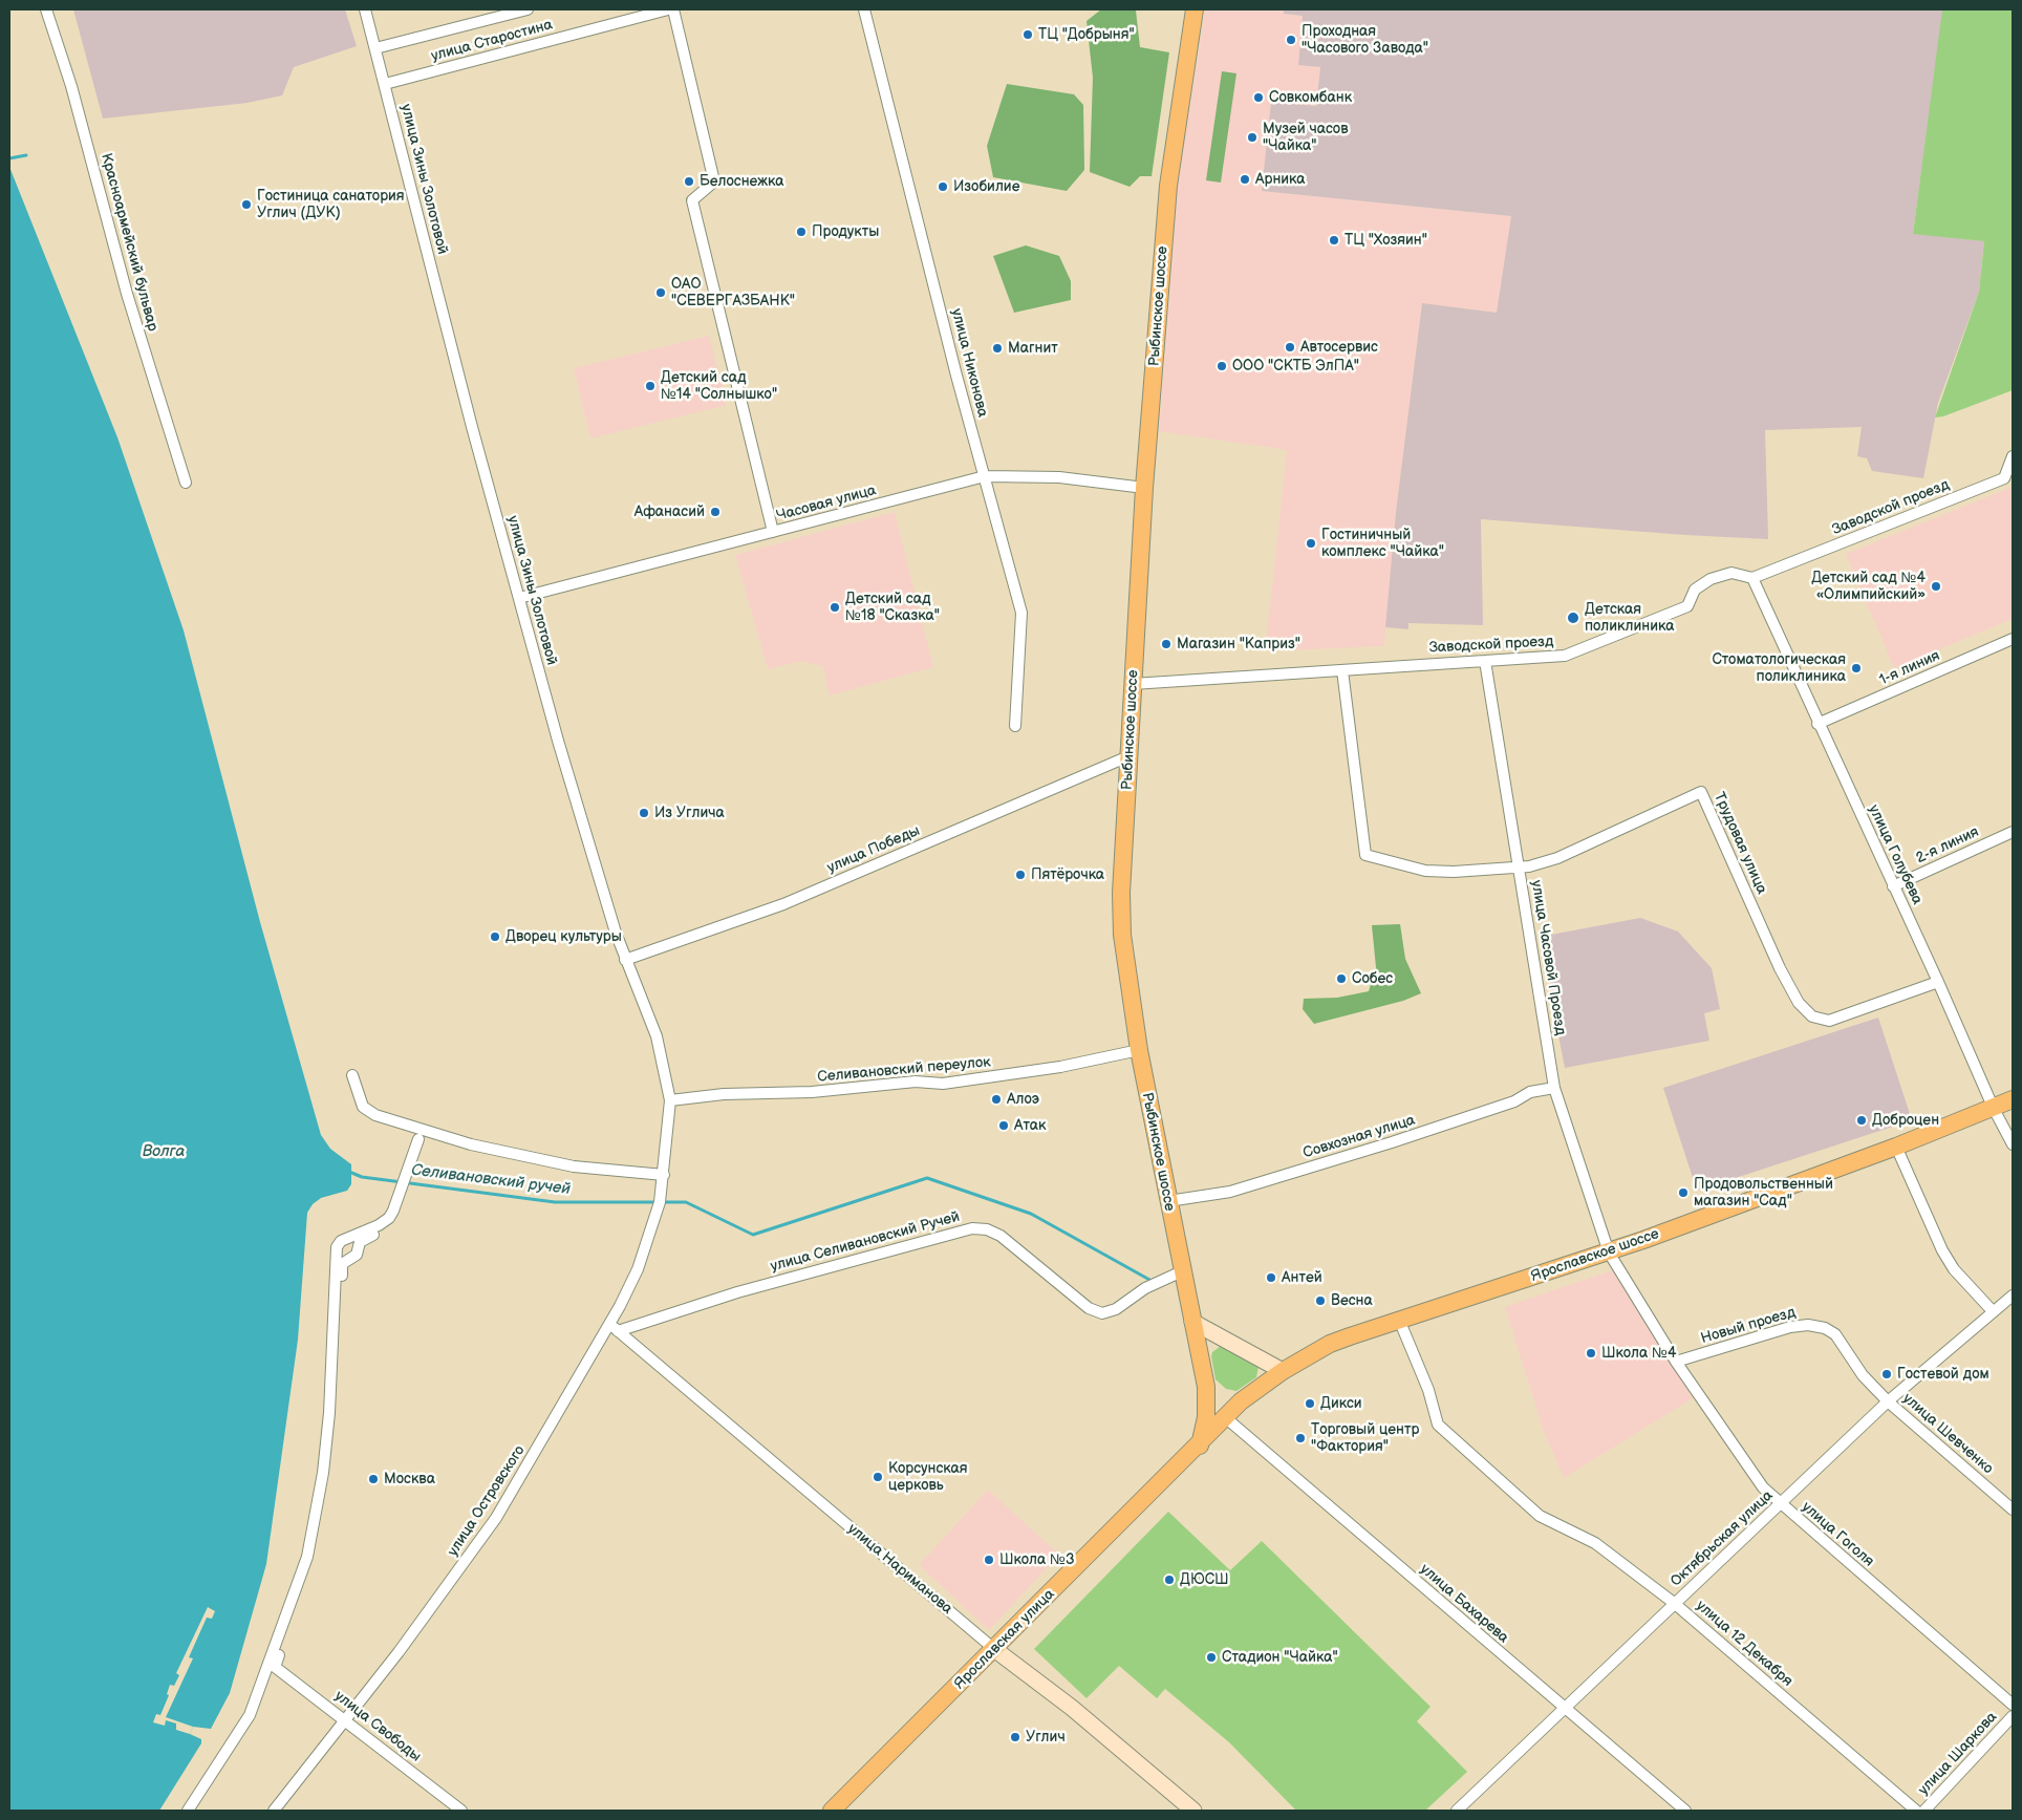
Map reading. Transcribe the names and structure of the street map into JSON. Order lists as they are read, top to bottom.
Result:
{
  "streets": {
    "main road": [
      "Рыбинское шоссе",
      "Ярославское шоссе",
      "улица Нариманова",
      "Ярославская улица"
    ],
    "street": [
      "улица Старостина",
      "улица Зины Золотовой",
      "Красноармейский бульвар",
      "улица Никонова",
      "Часовая улица",
      "Заводской проезд",
      "1-я линия",
      "Трудовая улица",
      "2-я линия",
      "улица Победы",
      "улица Голубева",
      "улица Часовой Проезд",
      "Селивановский переулок",
      "Совхозная улица",
      "улица Селивановский Ручей",
      "Новый проезд",
      "улица Шевченко",
      "улица Островского",
      "улица Гоголя",
      "Октябрьская улица",
      "улица Бахарева",
      "улица 12 Декабря",
      "улица Свободы",
      "улица Шаркова"
    ]
  },
  "crossings": [
    ["улица Старостина", "улица Зины Золотовой"],
    ["улица Зины Золотовой", "Часовая улица"],
    ["улица Зины Золотовой", "улица Победы"],
    ["улица Зины Золотовой", "Селивановский переулок"],
    ["улица Зины Золотовой", "улица Островского"],
    ["Рыбинское шоссе", "Часовая улица"],
    ["Рыбинское шоссе", "Заводской проезд"],
    ["Рыбинское шоссе", "улица Победы"],
    ["Рыбинское шоссе", "Селивановский переулок"],
    ["Рыбинское шоссе", "Совхозная улица"],
    ["Рыбинское шоссе", "улица Селивановский Ручей"],
    ["Рыбинское шоссе", "Ярославское шоссе"],
    ["Рыбинское шоссе", "Ярославская улица"],
    ["улица Никонова", "Часовая улица"],
    ["Заводской проезд", "Трудовая улица"],
    ["Заводской проезд", "улица Голубева"],
    ["Заводской проезд", "улица Часовой Проезд"],
    ["1-я линия", "улица Голубева"],
    ["Трудовая улица", "улица Голубева"],
    ["Трудовая улица", "улица Часовой Проезд"],
    ["2-я линия", "улица Голубева"],
    ["улица Голубева", "Ярославское шоссе"],
    ["улица Часовой Проезд", "Совхозная улица"],
    ["улица Часовой Проезд", "Ярославское шоссе"],
    ["улица Часовой Проезд", "улица Гоголя"],
    ["улица Селивановский Ручей", "улица Островского"],
    ["улица Селивановский Ручей", "улица Нариманова"],
    ["Ярославское шоссе", "улица Гоголя"],
    ["Ярославское шоссе", "улица Бахарева"],
    ["Ярославское шоссе", "Ярославская улица"],
    ["Ярославское шоссе", "улица 12 Декабря"],
    ["Новый проезд", "улица Шевченко"],
    ["Новый проезд", "улица Гоголя"],
    ["Новый проезд", "Октябрьская улица"],
    ["улица Шевченко", "Октябрьская улица"],
    ["улица Островского", "улица Нариманова"],
    ["улица Островского", "улица Свободы"],
    ["улица Гоголя", "Октябрьская улица"],
    ["Октябрьская улица", "улица Бахарева"],
    ["Октябрьская улица", "улица 12 Декабря"],
    ["улица Нариманова", "Ярославская улица"]
  ],
  "water": ["Волга", "Селивановский ручей"],
  "places": [
    "ТЦ \"Добрыня\"",
    "Проходная \"Часового 3авода\"",
    "Совкомбанк",
    "Музей часов \"Чайка\"",
    "Арника",
    "Белоснежка",
    "Изобилие",
    "Гостиница санатория Углич (ДУК)",
    "Продукты",
    "ТЦ \"Хозяин\"",
    "ОАО \"СЕВЕРГАЗБАНК\"",
    "Автосервис",
    "Магнит",
    "ООО \"СКТБ ЭлПА\"",
    "Детский сад №14 \"Солнышко\"",
    "Афанасий",
    "Гостиничный комплекс \"Чайка\"",
    "Детский сад №4 «Олимпийский»",
    "Детский сад №18 \"Сказка\"",
    "Детская поликлиника",
    "Магазин \"Каприз\"",
    "Стоматологическая поликлиника",
    "Из Углича",
    "Пятёрочка",
    "Дворец культуры",
    "Собес",
    "Алоэ",
    "Доброцен",
    "Атак",
    "Продовольственный магазин \"Сад\"",
    "Антей",
    "Весна",
    "Школа №4",
    "Гостевой дом",
    "Дикси",
    "Торговый центр \"Фактория\"",
    "Корсунская церковь",
    "Москва",
    "Школа №3",
    "ДЮСШ",
    "Стадион \"Чайка\"",
    "Углич"
  ]
}
